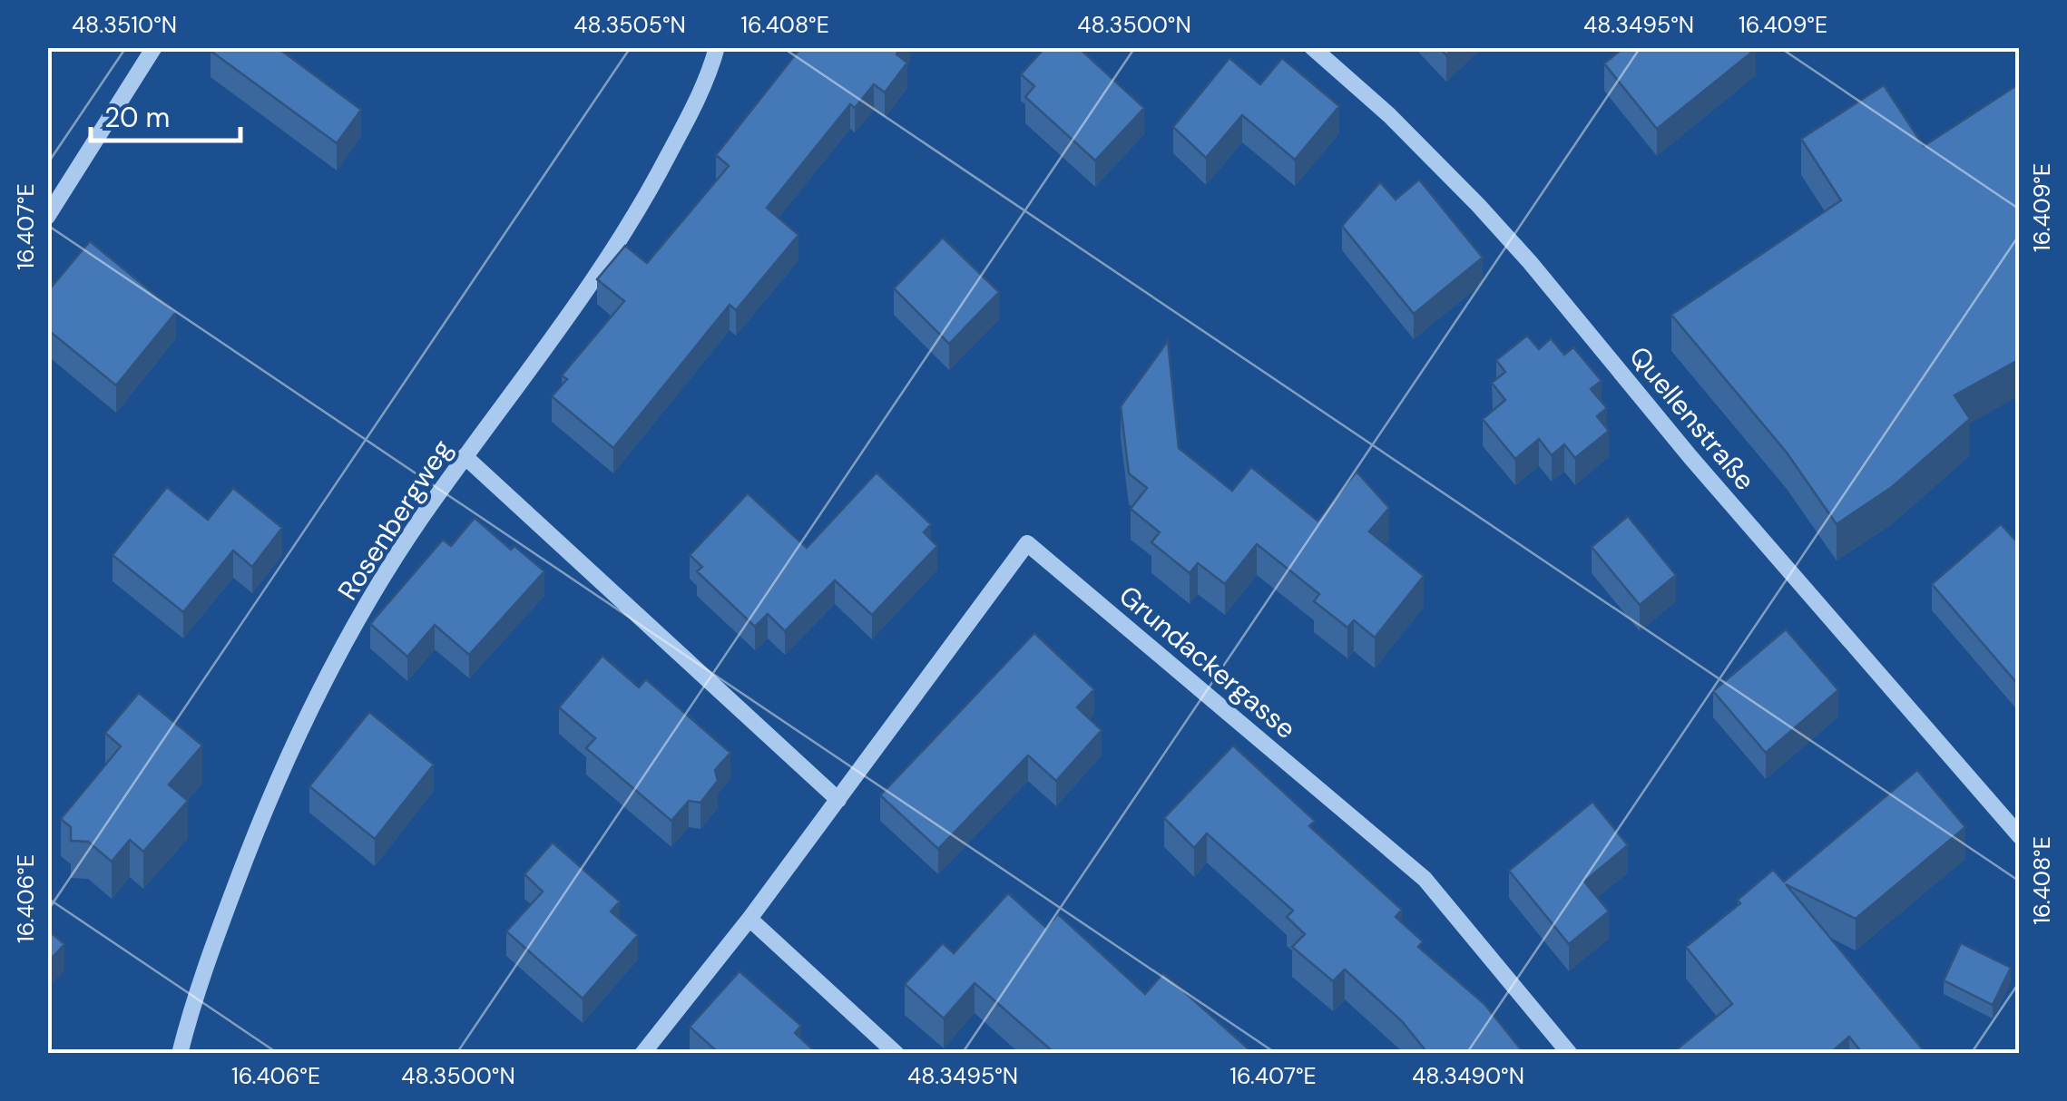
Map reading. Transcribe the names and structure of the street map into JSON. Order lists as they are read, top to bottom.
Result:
{
  "streets": {
    "street": ["Quellenstraße", "Rosenbergweg", "Grundackergasse"]
  },
  "scale_bar": "20 m",
  "coordinates": [
    "48.3510°N",
    "48.3505°N",
    "16.408°E",
    "48.3500°N",
    "48.3495°N",
    "16.409°E",
    "16.407°E",
    "16.406°E",
    "48.3490°N"
  ]
}
